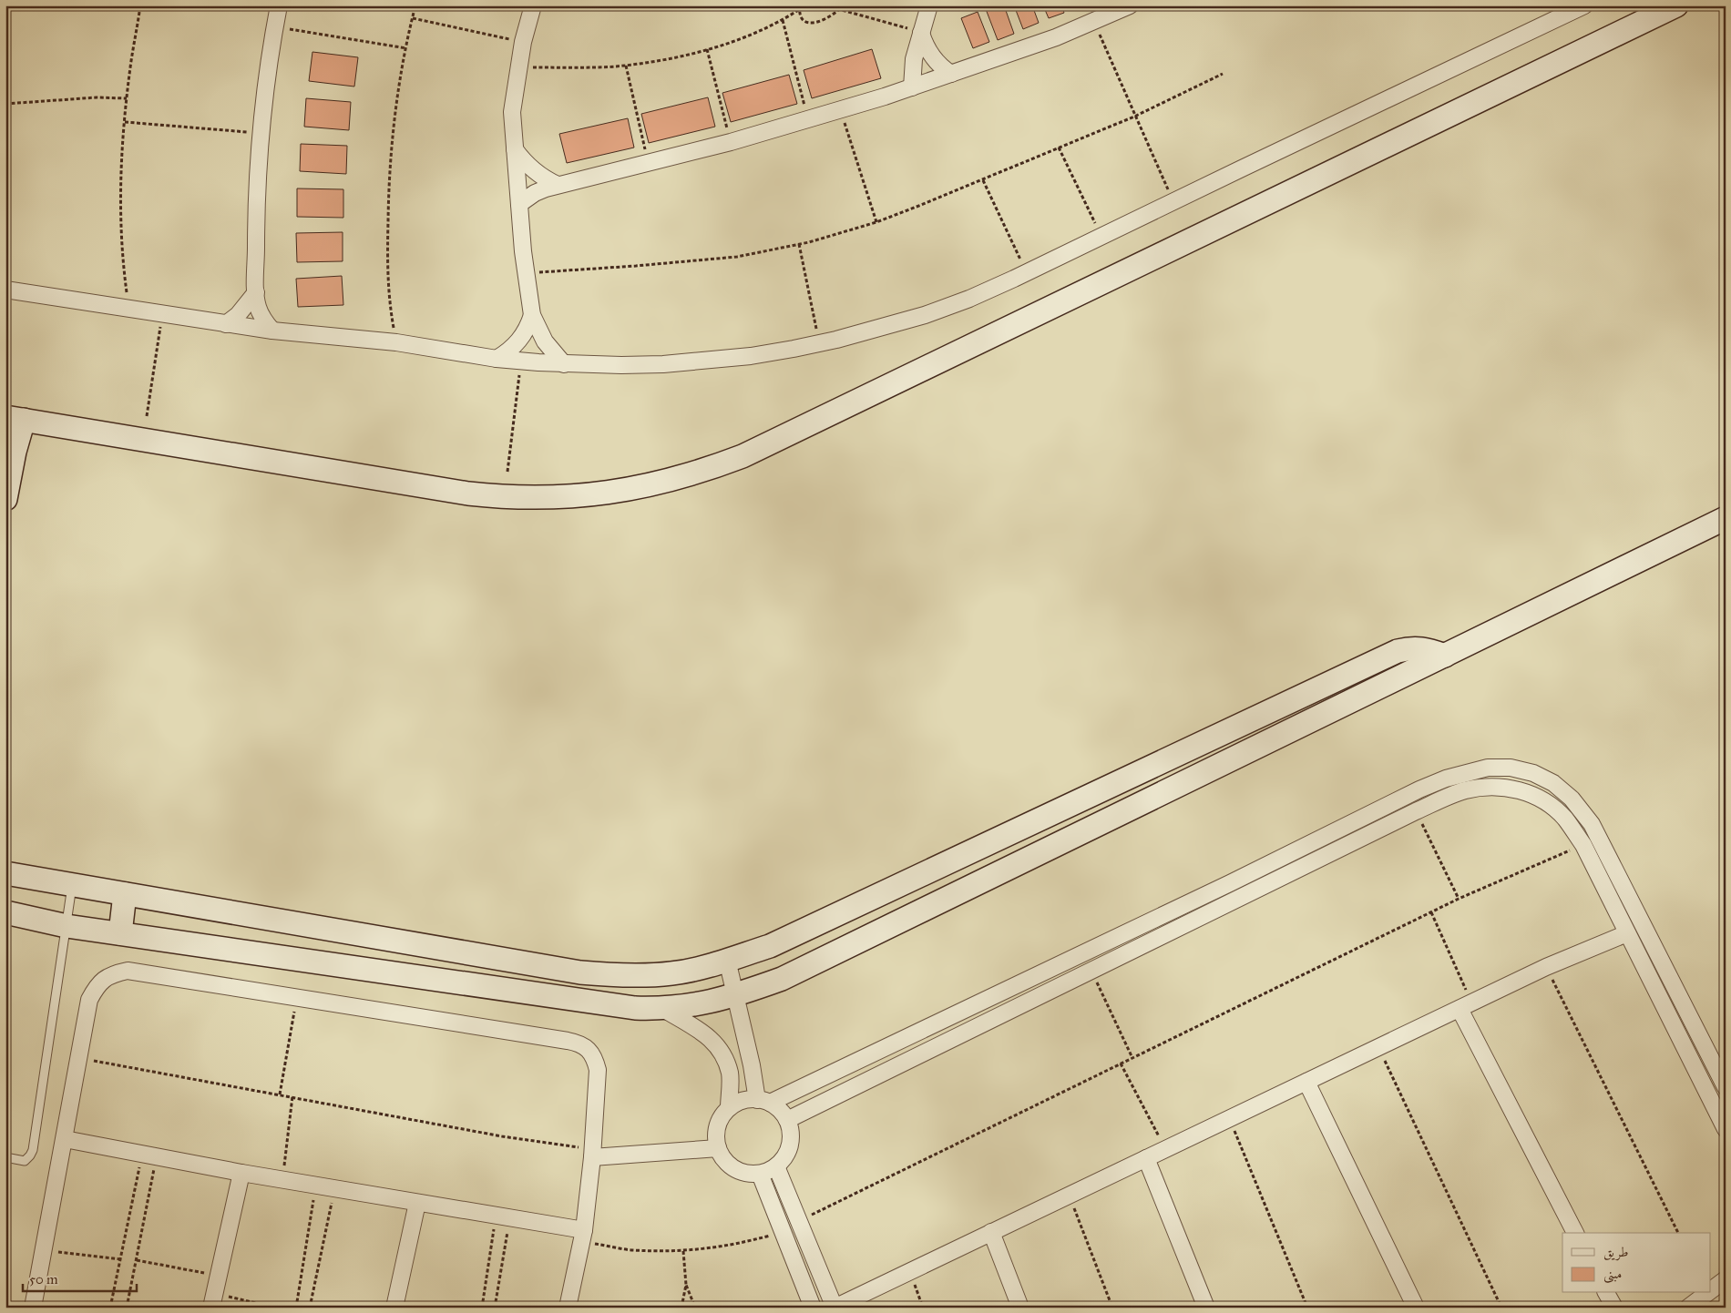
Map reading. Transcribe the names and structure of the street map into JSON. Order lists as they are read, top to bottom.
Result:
{
  "legend": ["طريق", "مبنى"],
  "scale_bar": "50 m"
}
